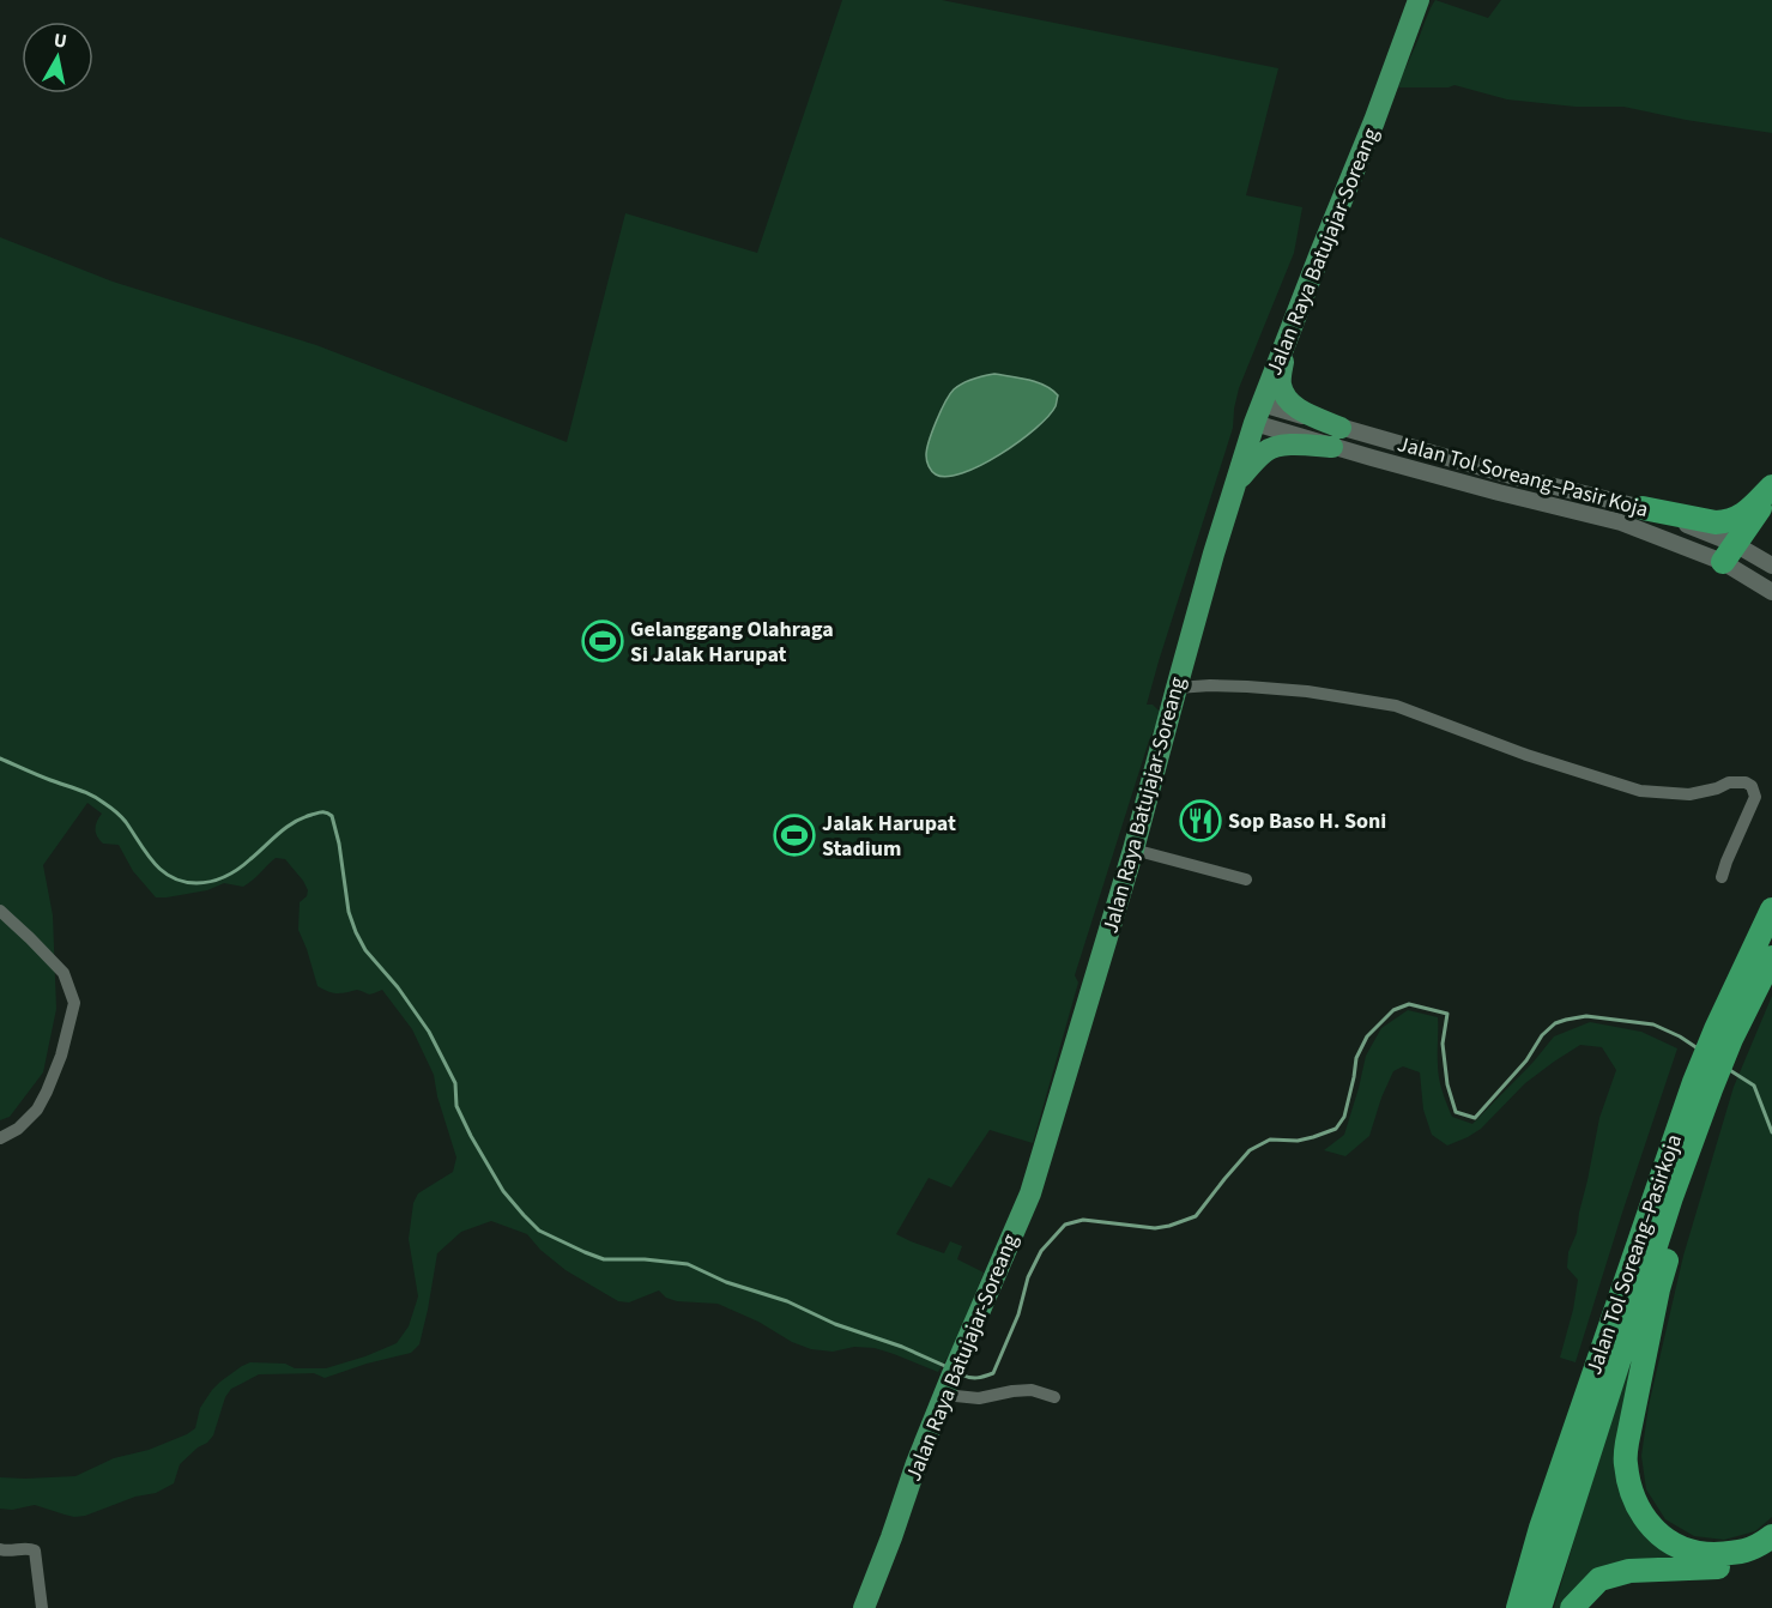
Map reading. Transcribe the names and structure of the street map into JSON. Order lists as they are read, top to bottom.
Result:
{
  "streets": {
    "highway": ["Jalan Raya Batujajar-Soreang", "Jalan Tol Soreang–Pasirkoja"],
    "street": ["Jalan Tol Soreang–Pasir Koja"]
  },
  "crossings": [
    ["Jalan Raya Batujajar-Soreang", "Jalan Tol Soreang–Pasir Koja"]
  ],
  "places": {
    "sports": ["Gelanggang Olahraga Si Jalak Harupat", "Jalak Harupat Stadium"],
    "restaurant": ["Sop Baso H. Soni"]
  },
  "north": "top"
}
